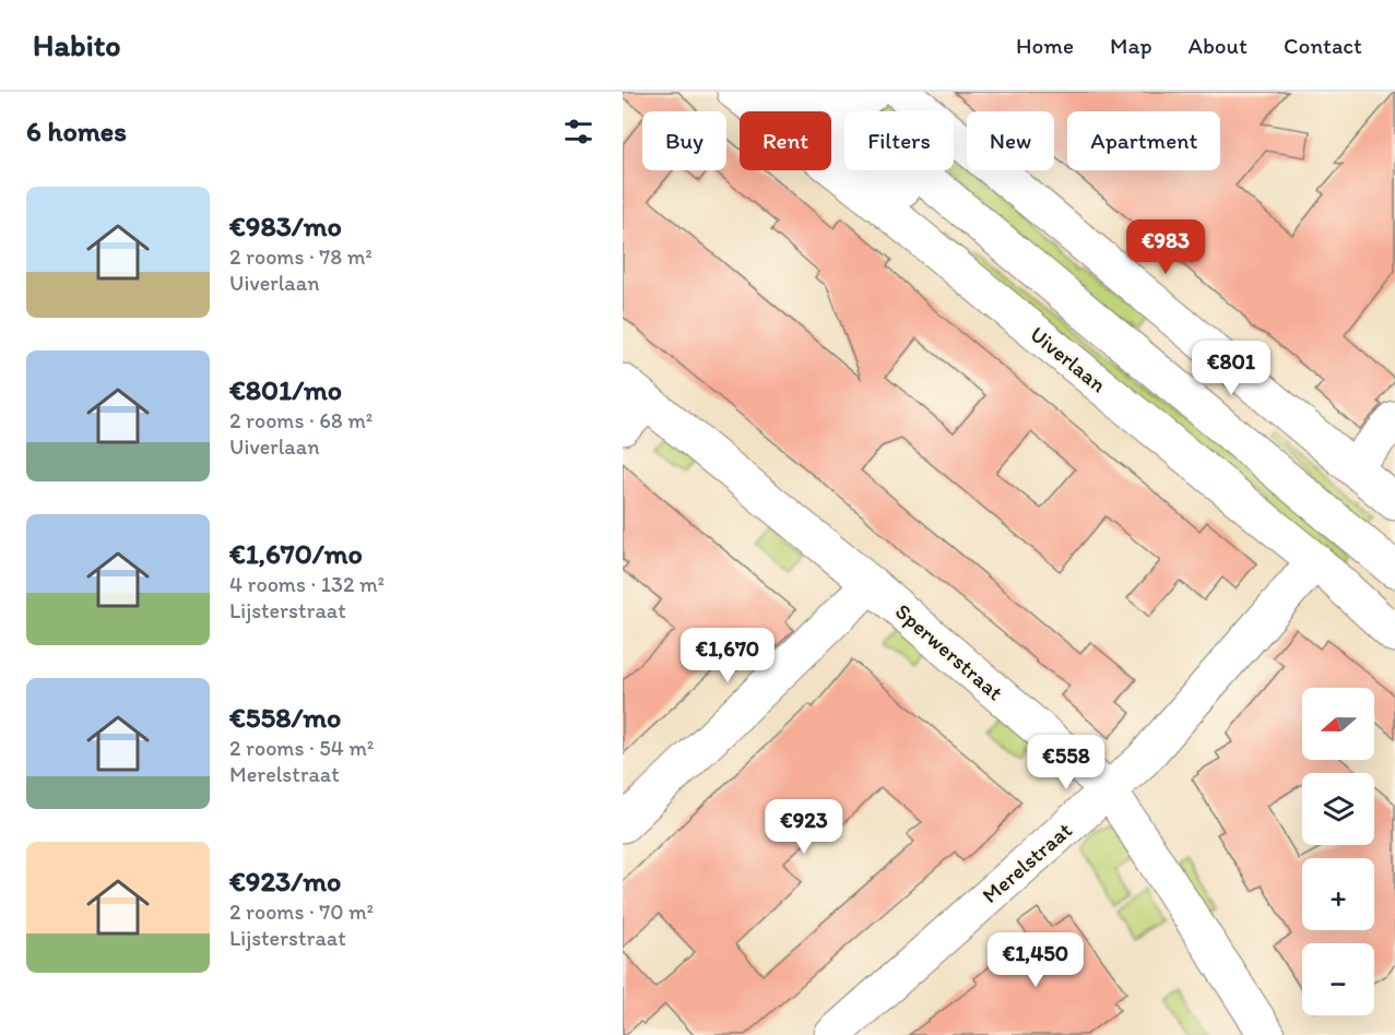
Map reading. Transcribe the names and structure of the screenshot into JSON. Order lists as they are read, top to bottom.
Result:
{
  "streets": {
    "street": ["Uiverlaan", "Sperwerstraat", "Merelstraat"]
  },
  "crossings": [
    ["Uiverlaan", "Merelstraat"],
    ["Sperwerstraat", "Merelstraat"]
  ],
  "north": "left",
  "page": {
    "header": "Habito",
    "nav": [
      "Home",
      "Map",
      "About",
      "Contact"
    ],
    "heading": "6 homes",
    "chip": [
      "Buy",
      "Rent",
      "Filters",
      "New",
      "Apartment"
    ],
    "list": [
      {
        "name": "€983/mo",
        "note": "2 rooms · 78 m² · Uiverlaan"
      },
      {
        "name": "€801/mo",
        "note": "2 rooms · 68 m² · Uiverlaan"
      },
      {
        "name": "€1,670/mo",
        "note": "4 rooms · 132 m² · Lijsterstraat"
      },
      {
        "name": "€558/mo",
        "note": "2 rooms · 54 m² · Merelstraat"
      },
      {
        "name": "€923/mo",
        "note": "2 rooms · 70 m² · Lijsterstraat"
      }
    ],
    "price": [
      "€983",
      "€801",
      "€1,670",
      "€558",
      "€923",
      "€1,450"
    ],
    "map_buttons": ["+", "−"]
  }
}
